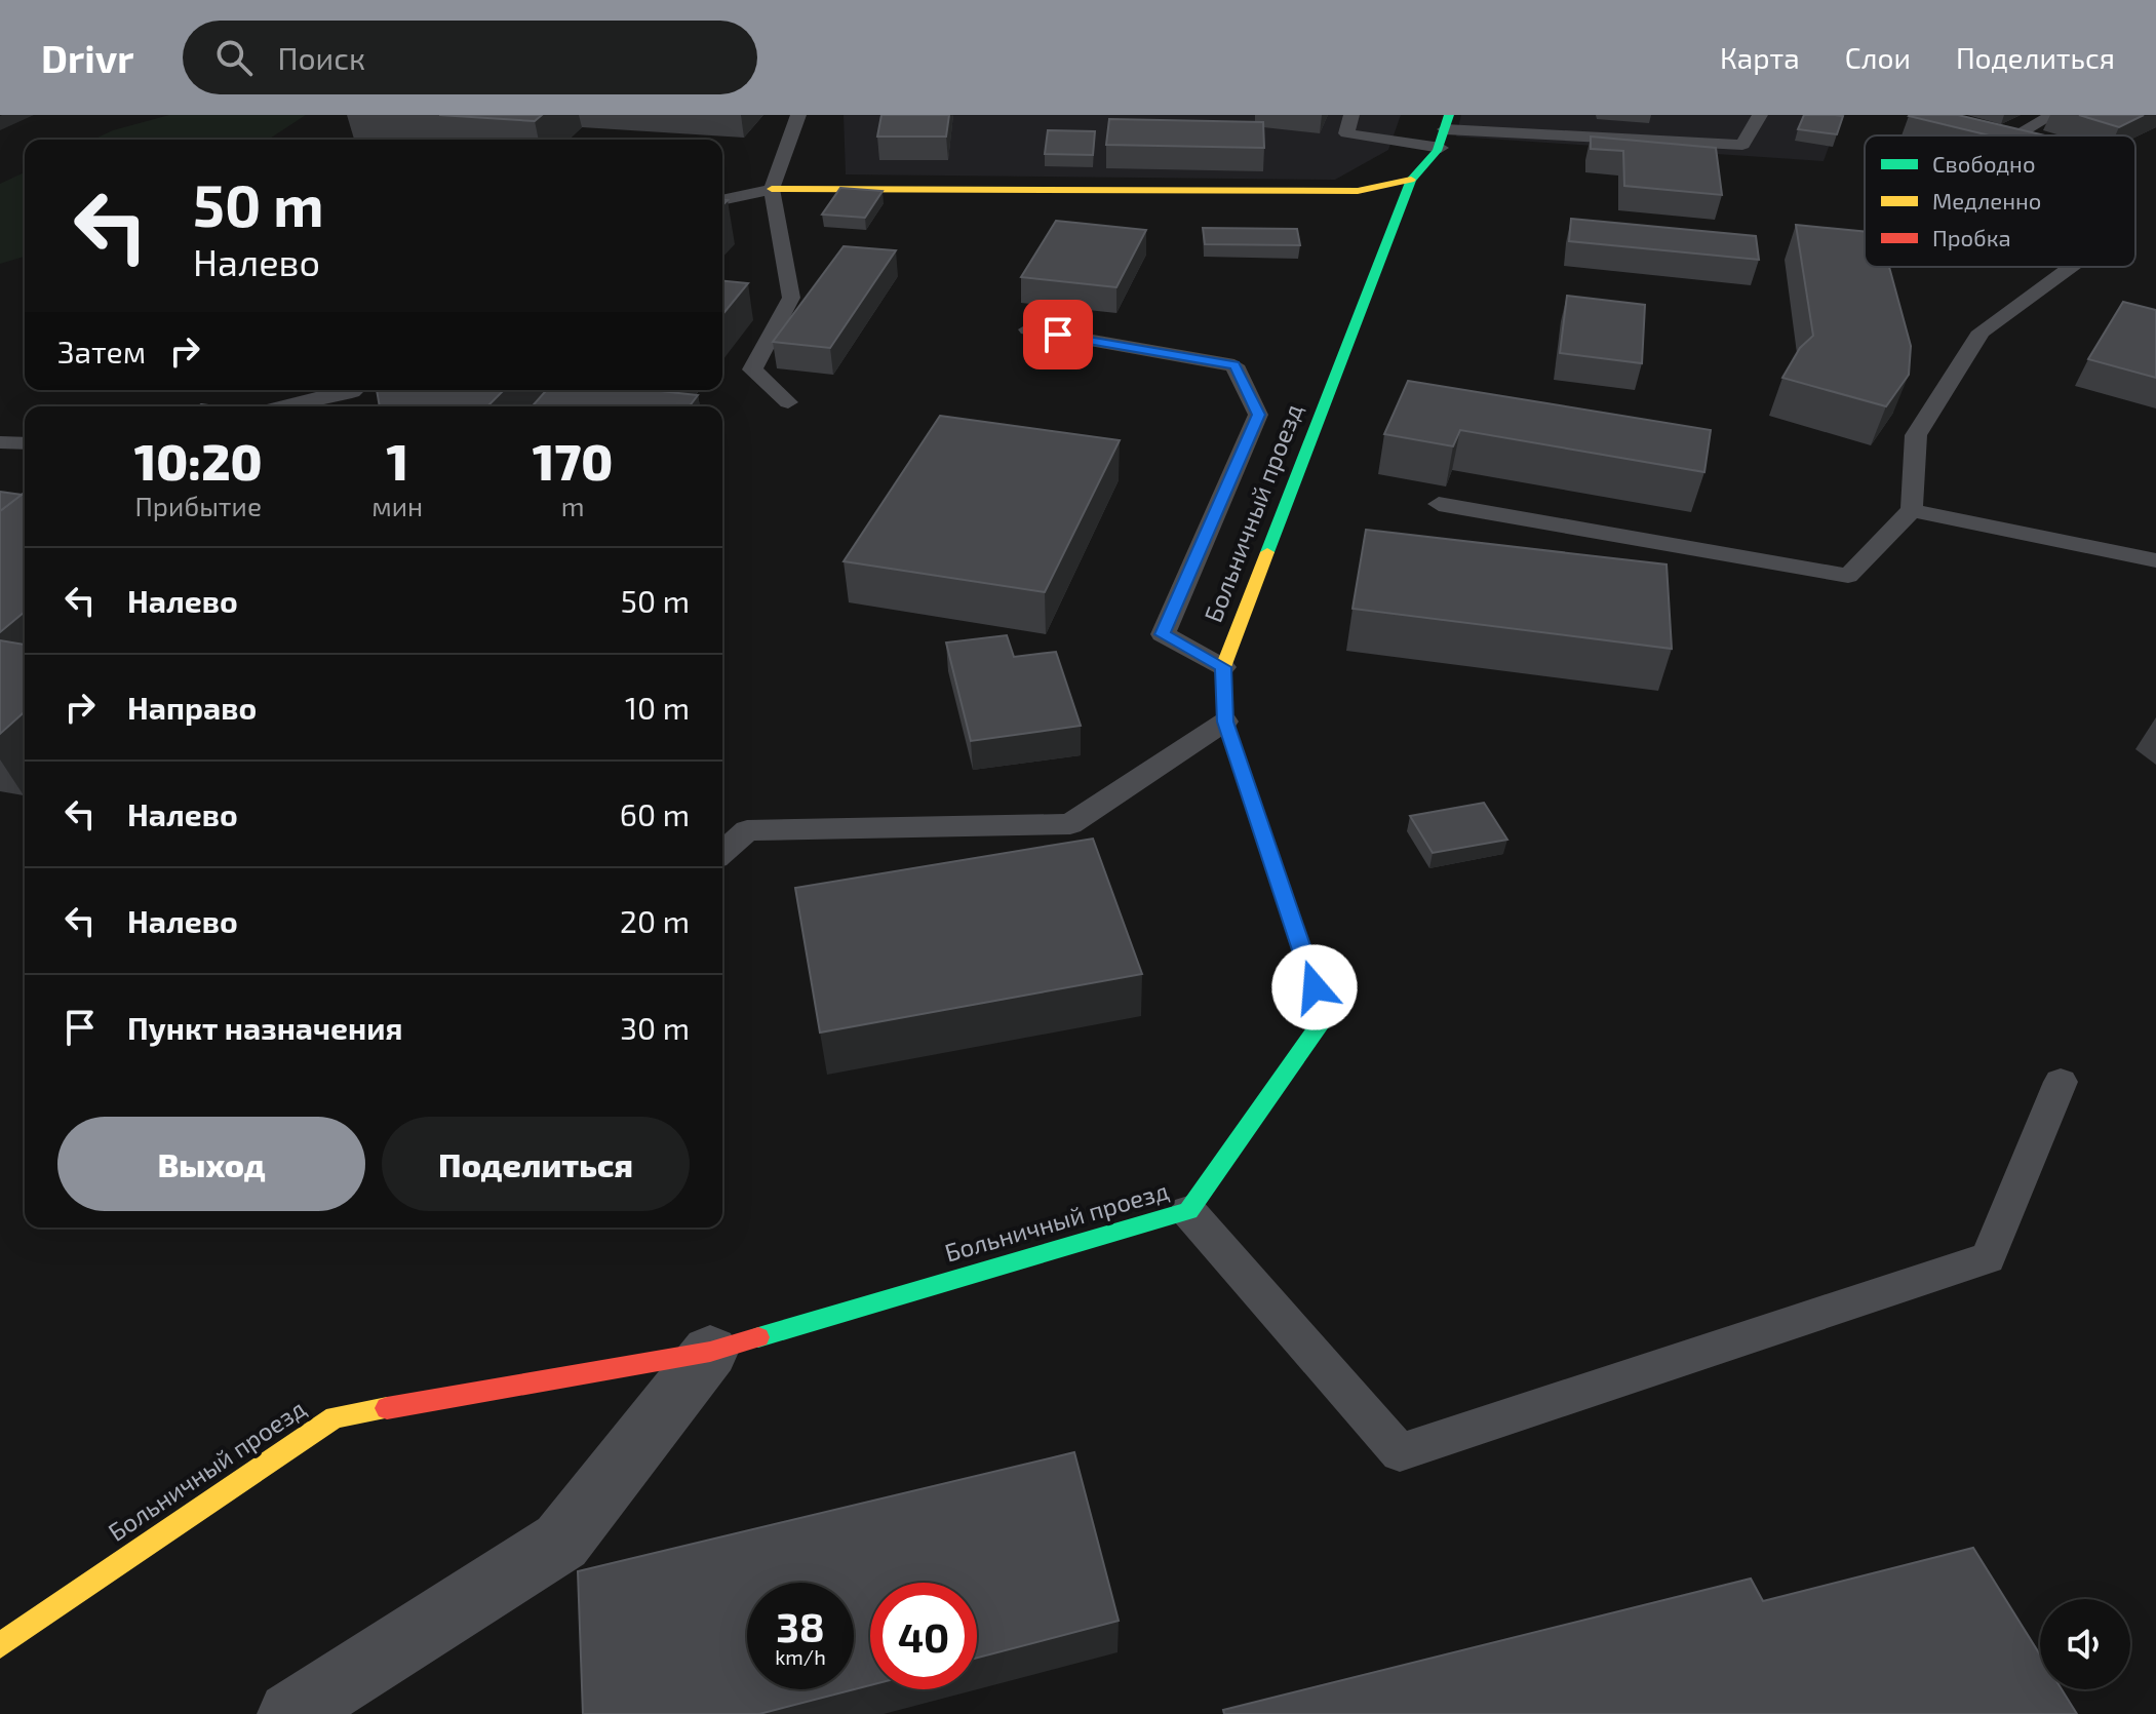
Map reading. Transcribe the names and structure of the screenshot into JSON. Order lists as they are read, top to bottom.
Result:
{
  "streets": {
    "street": ["Больничный проезд"]
  },
  "legend": ["Свободно", "Медленно", "Пробка"],
  "page": {
    "header": "Drivr",
    "search": "Поиск",
    "nav": ["Карта", "Слои", "Поделиться"],
    "turn": ["50 m", "Налево"],
    "then": "Затем",
    "eta": [
      "10:20",
      "Прибытие",
      "1",
      "мин",
      "170",
      "m"
    ],
    "list": [
      {
        "name": "Налево",
        "value": "50 m"
      },
      {
        "name": "Направо",
        "value": "10 m"
      },
      {
        "name": "Налево",
        "value": "60 m"
      },
      {
        "name": "Налево",
        "value": "20 m"
      },
      {
        "name": "Пункт назначения",
        "value": "30 m"
      }
    ],
    "buttons": ["Выход", "Поделиться"],
    "speed": "38 km/h",
    "limit": "40"
  }
}
